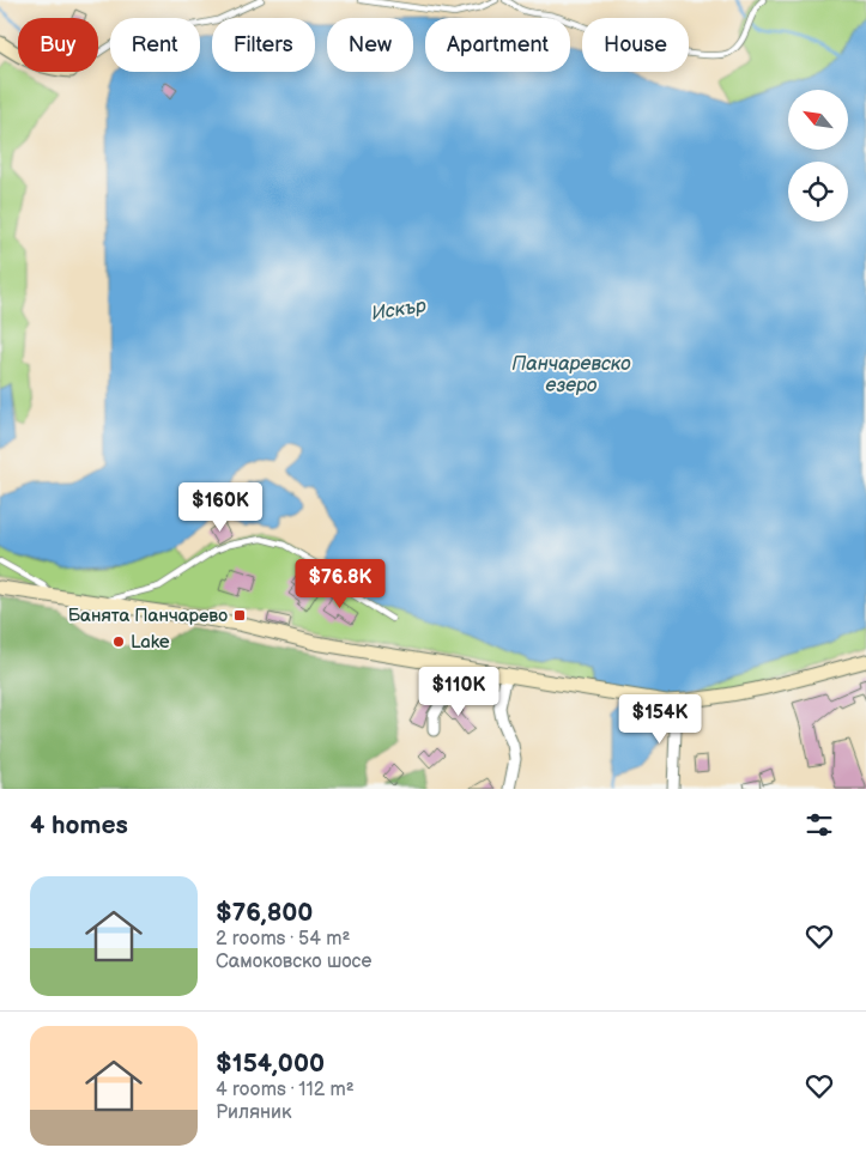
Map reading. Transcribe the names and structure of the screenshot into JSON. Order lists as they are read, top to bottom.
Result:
{
  "water": ["Искър", "Панчаревско езеро"],
  "places": {
    "transit": ["Банята Панчарево"],
    "other": ["Lake"]
  },
  "north": "top left",
  "page": {
    "chip": [
      "Buy",
      "Rent",
      "Filters",
      "New",
      "Apartment",
      "House"
    ],
    "price": [
      "$160K",
      "$76.8K",
      "$110K",
      "$154K"
    ],
    "heading": "4 homes",
    "list": [
      {
        "name": "$76,800",
        "note": "2 rooms · 54 m² · Самоковско шосе"
      },
      {
        "name": "$154,000",
        "note": "4 rooms · 112 m² · Риляник"
      }
    ]
  }
}
